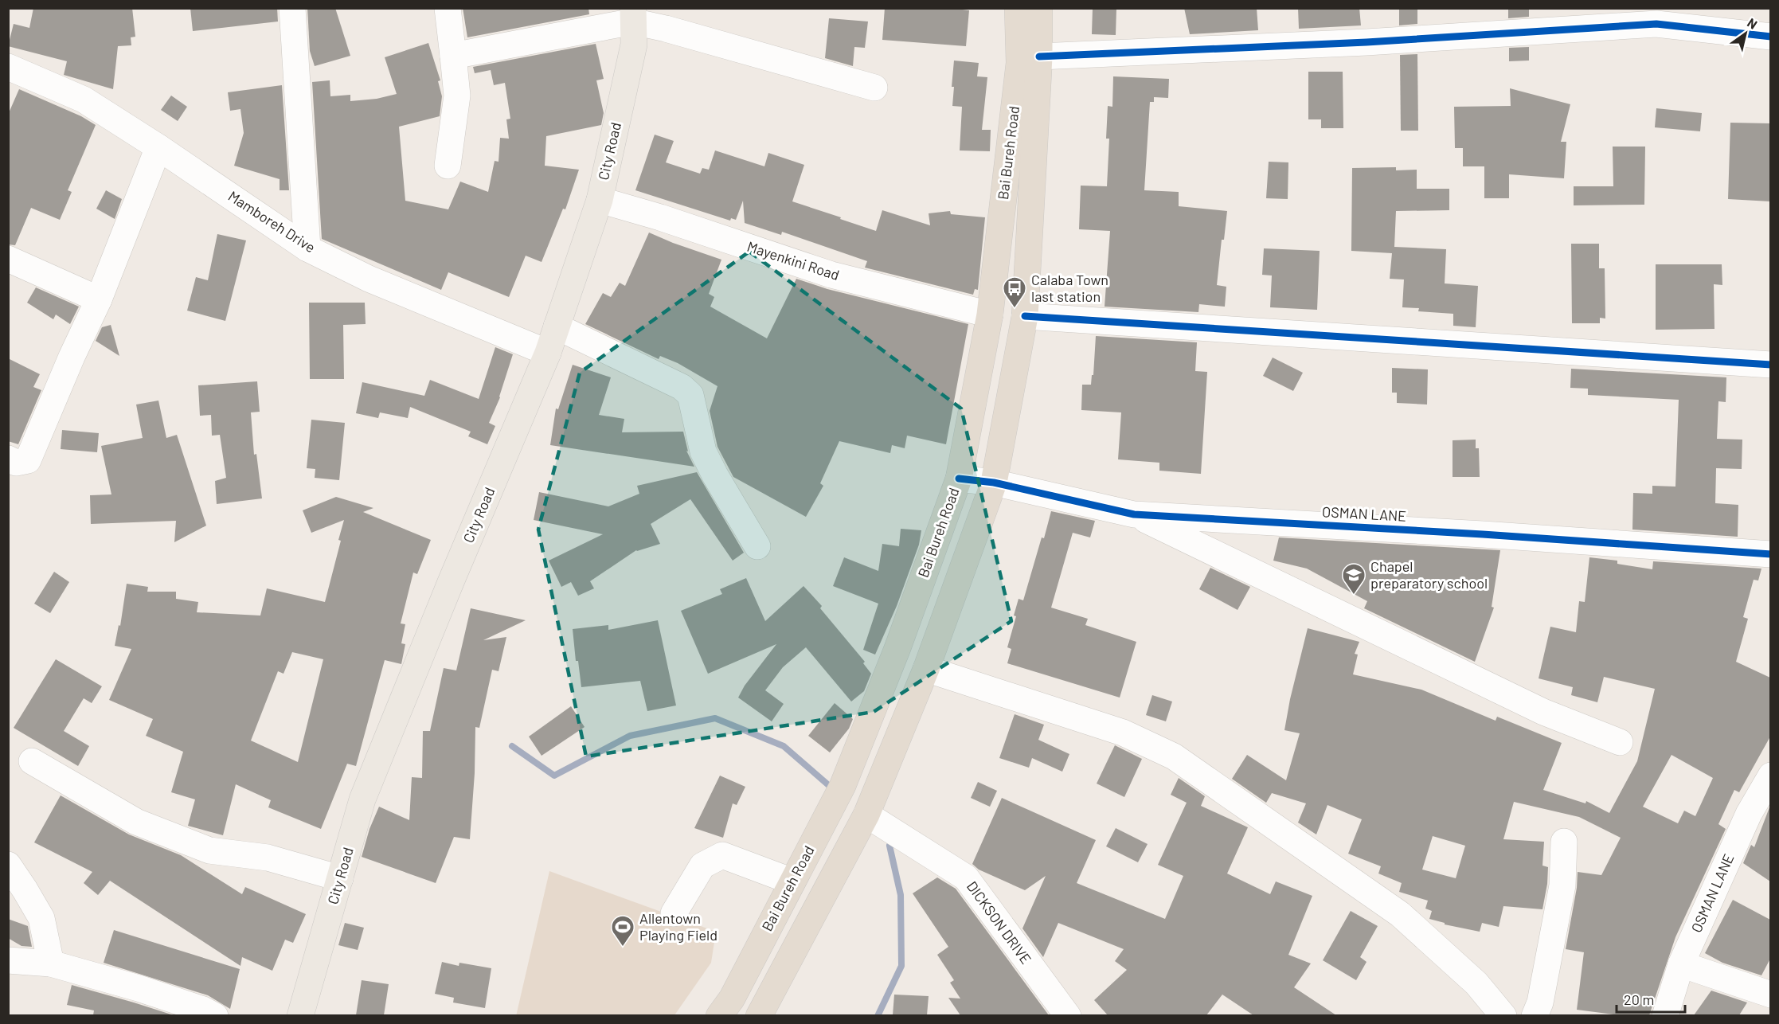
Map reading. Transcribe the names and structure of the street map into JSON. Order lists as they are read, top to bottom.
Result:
{
  "streets": {
    "highway": ["Bai Bureh Road"],
    "main road": ["City Road"],
    "street": [
      "Mamboreh Drive",
      "Mayenkini Road",
      "OSMAN LANE",
      "DICKSON DRIVE"
    ]
  },
  "crossings": [
    ["City Road", "Mamboreh Drive"],
    ["City Road", "Mayenkini Road"],
    ["Bai Bureh Road", "Mayenkini Road"],
    ["Bai Bureh Road", "OSMAN LANE"],
    ["Bai Bureh Road", "DICKSON DRIVE"]
  ],
  "places": {
    "bus stop": ["Calaba Town last station"],
    "school or university": ["Chapel preparatory school"],
    "sports": ["Allentown Playing Field"]
  },
  "scale_bar": "20 m",
  "north": "top right"
}
